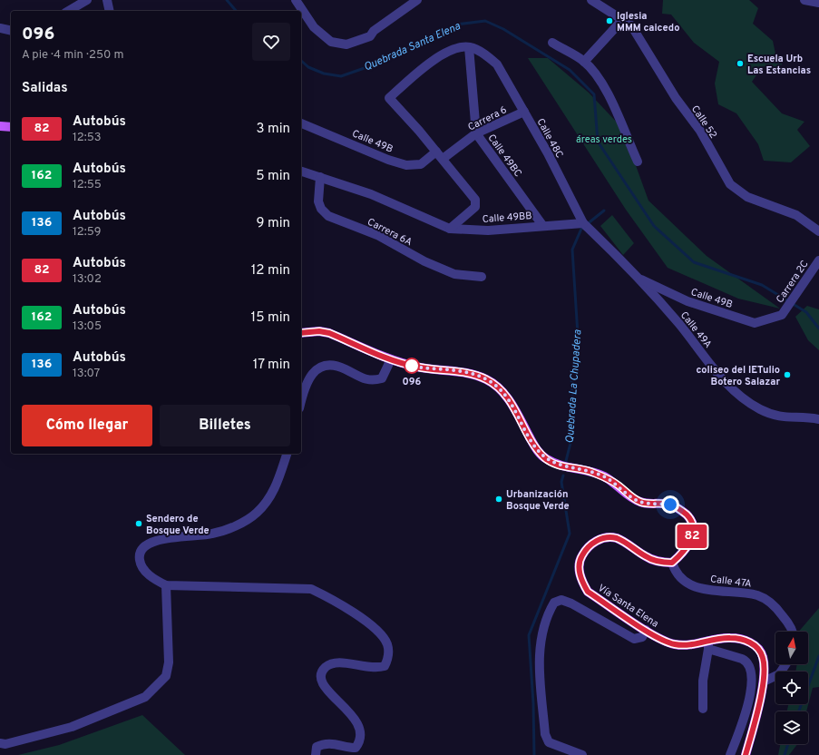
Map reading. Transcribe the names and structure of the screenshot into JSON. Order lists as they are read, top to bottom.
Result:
{
  "streets": {
    "main road": ["Vía Santa Elena"],
    "street": [
      "Carrera 6",
      "Calle 52",
      "Calle 48C",
      "Calle 49B",
      "Calle 49BC",
      "Calle 49BB",
      "Carrera 6A",
      "Carrera 2C",
      "Calle 49A",
      "Calle 47A"
    ]
  },
  "crossings": [
    ["Carrera 6", "Calle 48C"],
    ["Carrera 6", "Calle 49BC"],
    ["Calle 48C", "Calle 49BC"],
    ["Calle 48C", "Calle 49BB"],
    ["Calle 49B", "Carrera 2C"],
    ["Calle 49B", "Calle 49A"],
    ["Calle 49BC", "Calle 49BB"],
    ["Calle 49BB", "Carrera 6A"],
    ["Calle 47A", "Vía Santa Elena"]
  ],
  "water": ["Quebrada Santa Elena", "Quebrada La Chupadera"],
  "parks": ["áreas verdes"],
  "places": [
    "Iglesia MMM caicedo",
    "Escuela Urb Las Estancias",
    "096",
    "coliseo del IETulio Botero Salazar",
    "Urbanización Bosque Verde",
    "Sendero de Bosque Verde"
  ],
  "lines": ["bus line 82"],
  "north": "top",
  "page": {
    "on_map": "82",
    "heading": [
      ["096", "A pie · 4 min · 250 m"],
      "Salidas"
    ],
    "list": [
      {
        "mark": "82",
        "name": "Autobús",
        "note": "12:53",
        "value": "3 min"
      },
      {
        "mark": "162",
        "name": "Autobús",
        "note": "12:55",
        "value": "5 min"
      },
      {
        "mark": "136",
        "name": "Autobús",
        "note": "12:59",
        "value": "9 min"
      },
      {
        "mark": "82",
        "name": "Autobús",
        "note": "13:02",
        "value": "12 min"
      },
      {
        "mark": "162",
        "name": "Autobús",
        "note": "13:05",
        "value": "15 min"
      },
      {
        "mark": "136",
        "name": "Autobús",
        "note": "13:07",
        "value": "17 min"
      }
    ],
    "buttons": ["Cómo llegar", "Billetes"]
  }
}
